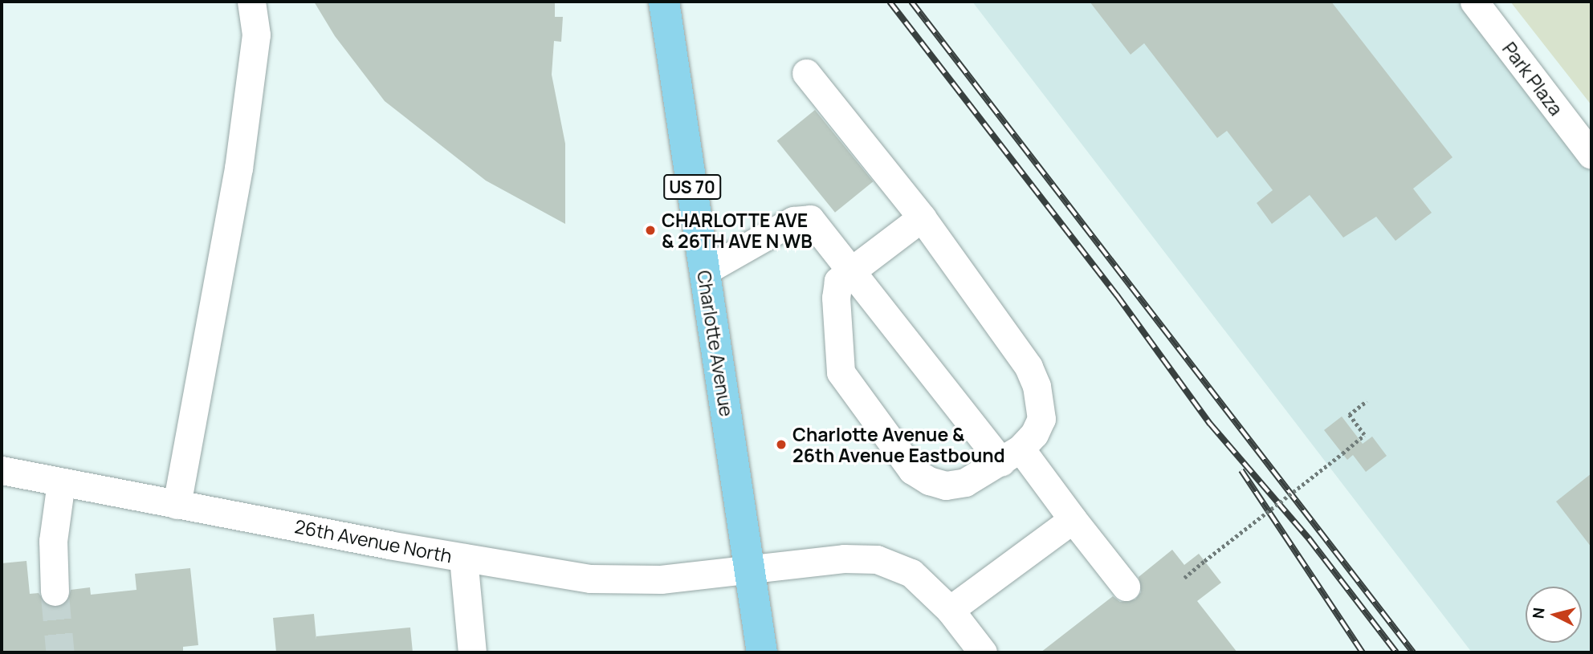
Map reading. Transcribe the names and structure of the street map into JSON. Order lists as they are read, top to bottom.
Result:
{
  "streets": {
    "main road": ["US 70", "Charlotte Avenue"],
    "street": ["Park Plaza", "26th Avenue North"]
  },
  "crossings": [
    ["Charlotte Avenue", "26th Avenue North"]
  ],
  "places": ["CHARLOTTE AVE & 26TH AVE N WB", "Charlotte Avenue & 26th Avenue Eastbound"],
  "north": "left"
}
